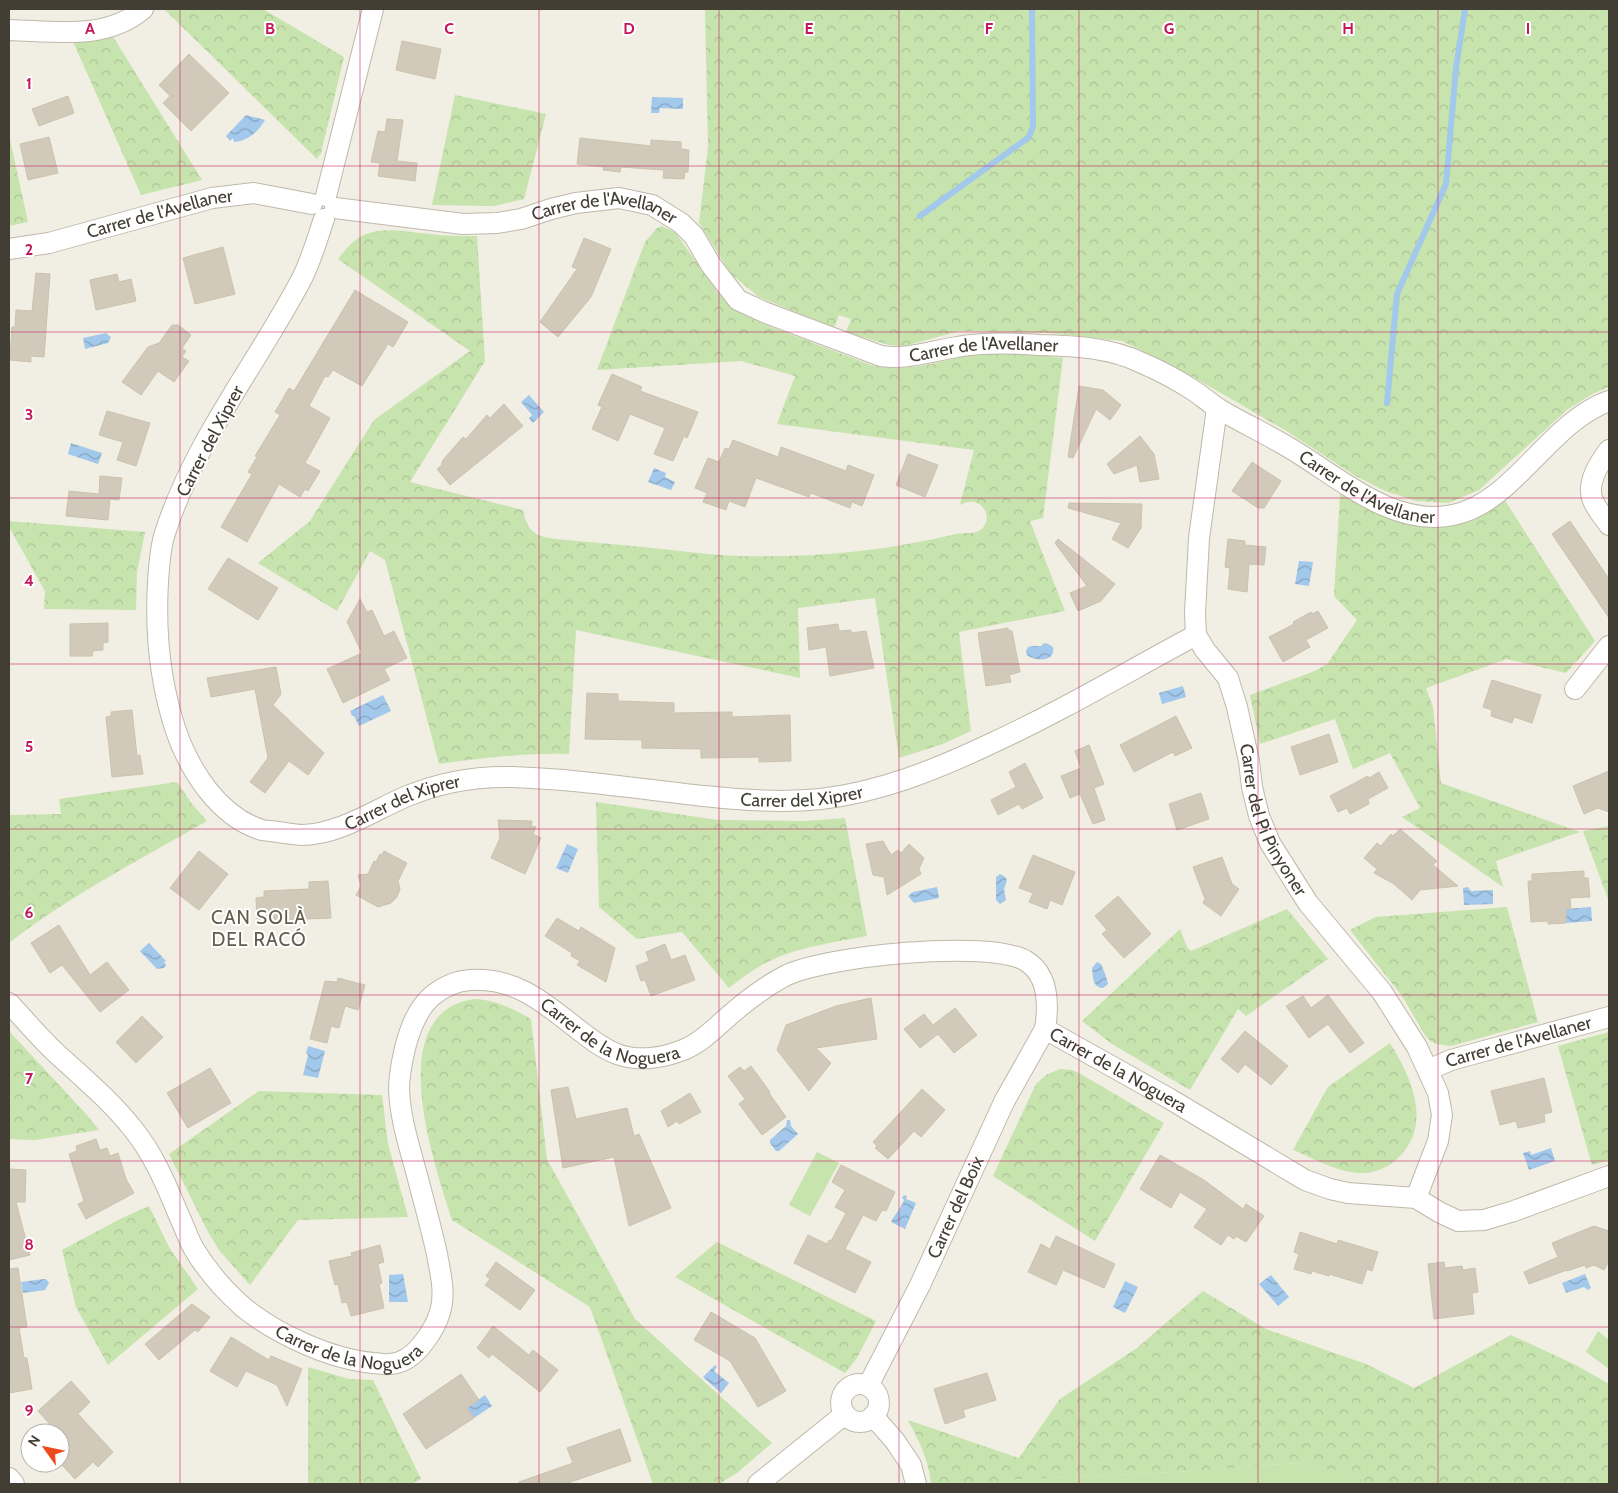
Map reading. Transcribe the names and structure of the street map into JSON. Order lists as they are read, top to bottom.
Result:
{
  "streets": {
    "street": [
      "Carrer de l'Avellaner",
      "Carrer del Xiprer",
      "Carrer del Pi Pinyoner",
      "Carrer de la Noguera",
      "Carrer del Boix"
    ]
  },
  "crossings": [
    ["Carrer de l'Avellaner", "Carrer del Xiprer"],
    ["Carrer de l'Avellaner", "Carrer del Pi Pinyoner"],
    ["Carrer del Xiprer", "Carrer del Pi Pinyoner"],
    ["Carrer del Pi Pinyoner", "Carrer de la Noguera"],
    ["Carrer de la Noguera", "Carrer del Boix"]
  ],
  "districts": ["CAN SOLÀ DEL RACÓ"],
  "north": "top left",
  "grid": {
    "columns": [
      "A",
      "B",
      "C",
      "D",
      "E",
      "F",
      "G",
      "H",
      "I"
    ],
    "rows": [
      "1",
      "2",
      "3",
      "4",
      "5",
      "6",
      "7",
      "8",
      "9"
    ]
  }
}
